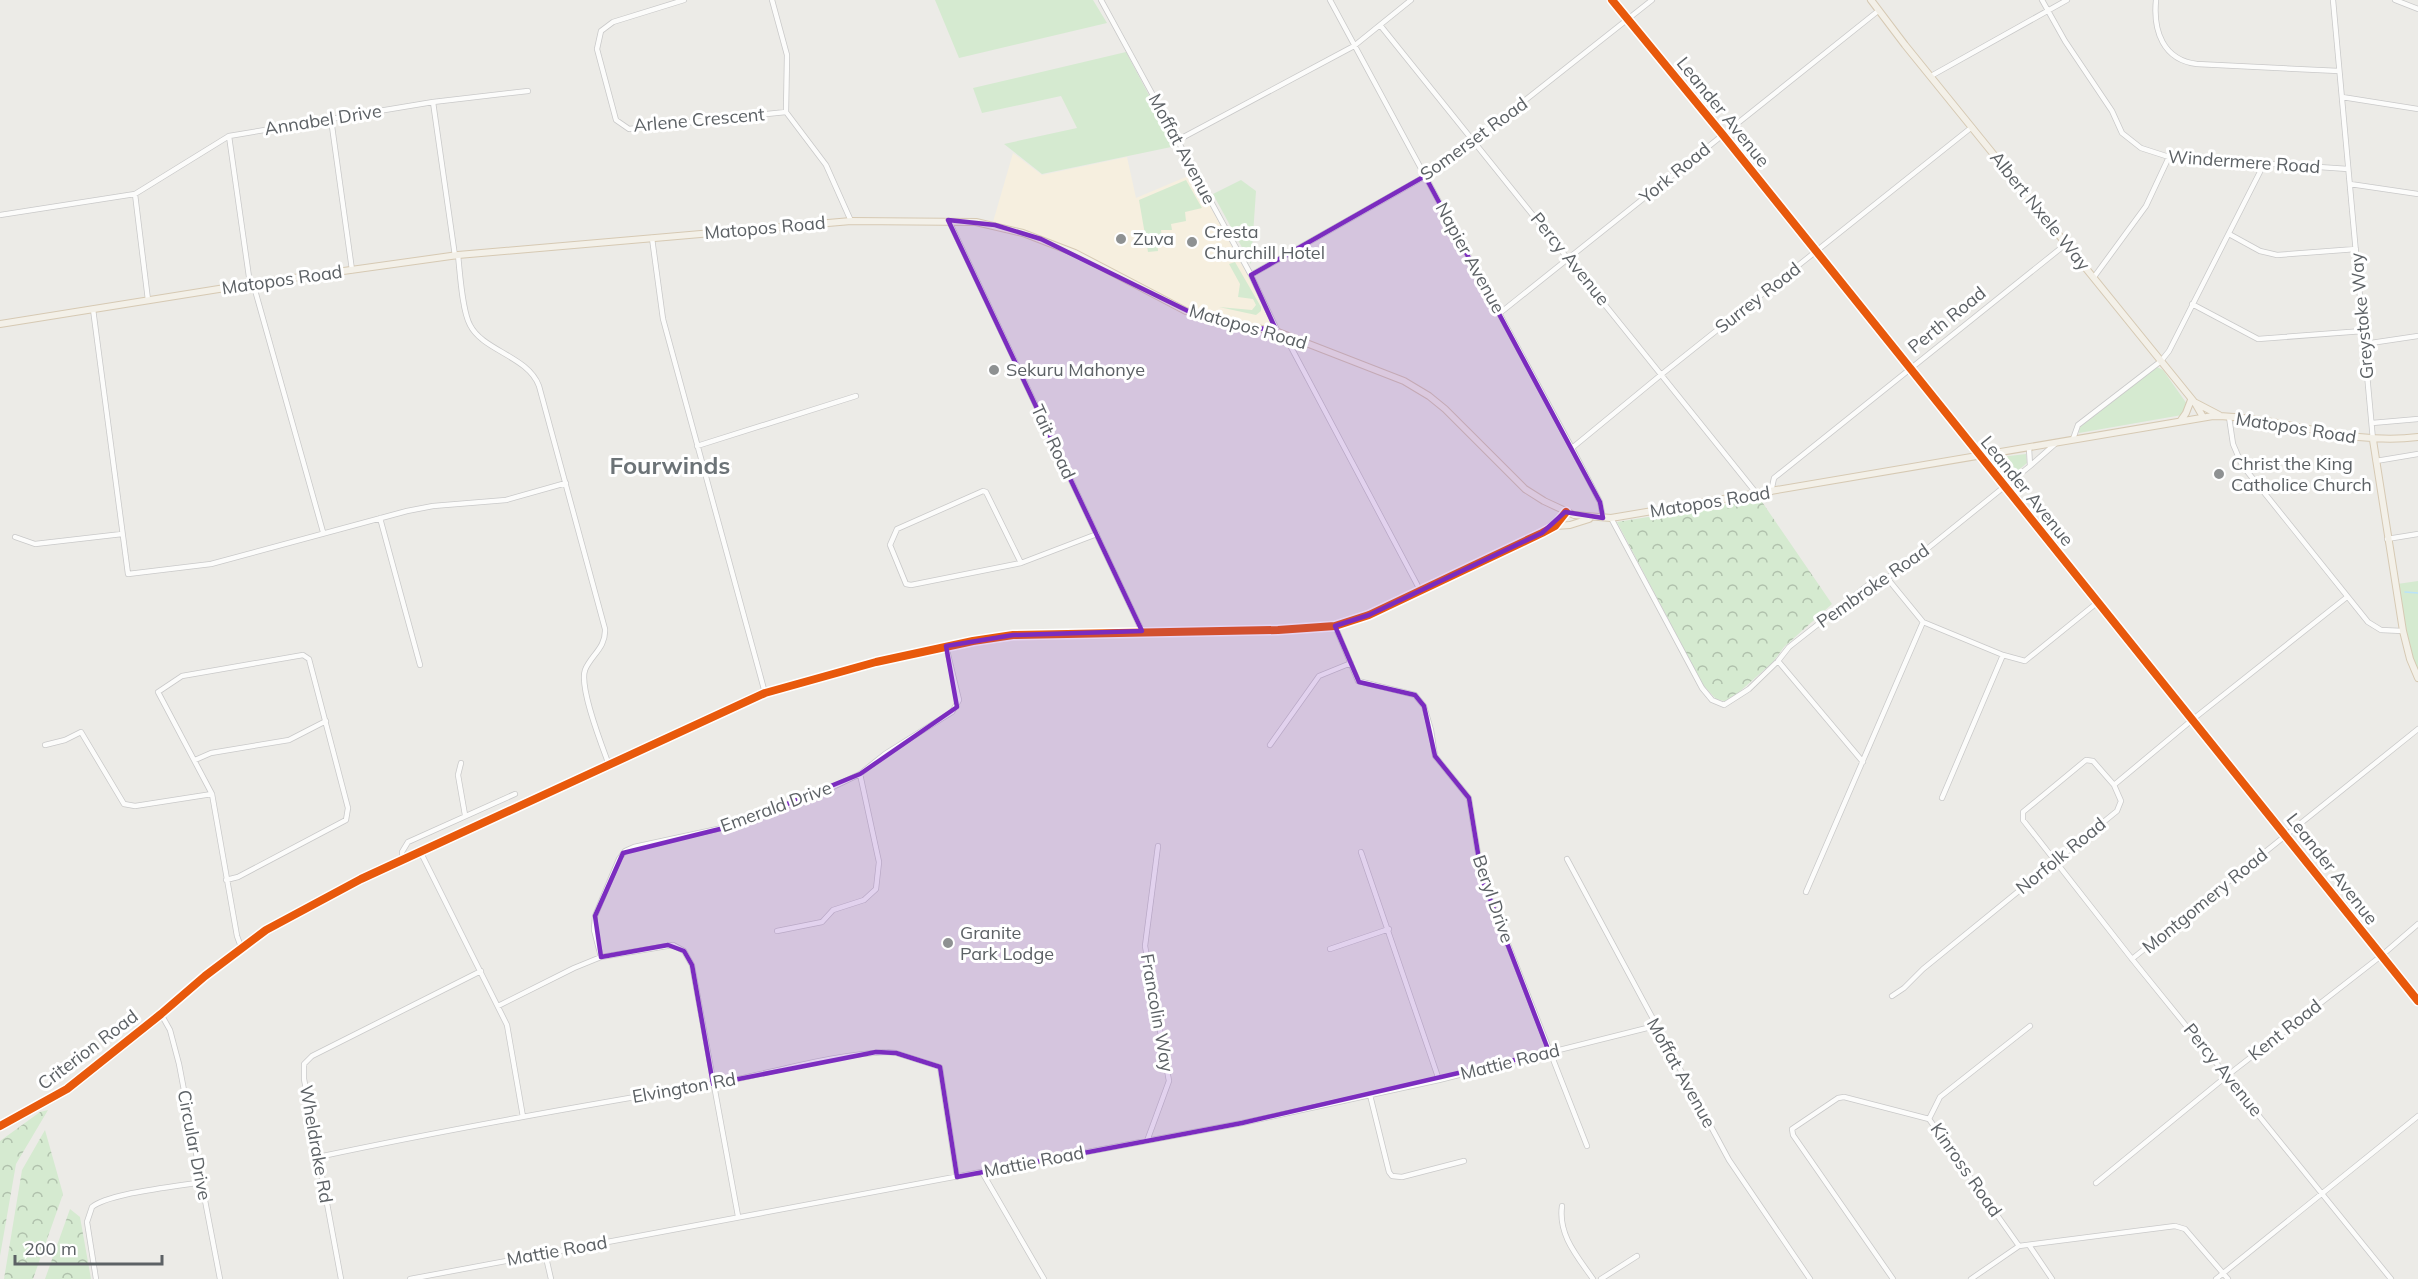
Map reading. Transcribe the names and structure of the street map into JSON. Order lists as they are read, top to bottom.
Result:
{
  "streets": {
    "main road": ["Albert Nxele Way", "Matopos Road", "Greystoke Way"],
    "street": [
      "Leander Avenue",
      "Annabel Drive",
      "Arlene Crescent",
      "Somerset Road",
      "Moffat Avenue",
      "Windermere Road",
      "York Road",
      "Napier Avenue",
      "Percy Avenue",
      "Surrey Road",
      "Perth Road",
      "Tait Road",
      "Pembroke Road",
      "Emerald Drive",
      "Norfolk Road",
      "Beryl Drive",
      "Montgomery Road",
      "Francolin Way",
      "Kent Road",
      "Criterion Road",
      "Mattie Road",
      "Elvington Rd",
      "Wheldrake Rd",
      "Circular Drive",
      "Kinross Road"
    ]
  },
  "crossings": [
    ["Leander Avenue", "Somerset Road"],
    ["Leander Avenue", "York Road"],
    ["Leander Avenue", "Matopos Road"],
    ["Leander Avenue", "Surrey Road"],
    ["Leander Avenue", "Perth Road"],
    ["Leander Avenue", "Pembroke Road"],
    ["Leander Avenue", "Montgomery Road"],
    ["Leander Avenue", "Kent Road"],
    ["Somerset Road", "Moffat Avenue"],
    ["Somerset Road", "Napier Avenue"],
    ["Somerset Road", "Percy Avenue"],
    ["Moffat Avenue", "Matopos Road"],
    ["Moffat Avenue", "Criterion Road"],
    ["Moffat Avenue", "Mattie Road"],
    ["Windermere Road", "Greystoke Way"],
    ["York Road", "Albert Nxele Way"],
    ["York Road", "Napier Avenue"],
    ["York Road", "Percy Avenue"],
    ["Albert Nxele Way", "Surrey Road"],
    ["Albert Nxele Way", "Perth Road"],
    ["Matopos Road", "Napier Avenue"],
    ["Matopos Road", "Percy Avenue"],
    ["Matopos Road", "Greystoke Way"],
    ["Matopos Road", "Perth Road"],
    ["Matopos Road", "Tait Road"],
    ["Matopos Road", "Pembroke Road"],
    ["Napier Avenue", "Surrey Road"],
    ["Napier Avenue", "Pembroke Road"],
    ["Percy Avenue", "Surrey Road"],
    ["Percy Avenue", "Norfolk Road"],
    ["Percy Avenue", "Montgomery Road"],
    ["Percy Avenue", "Kent Road"],
    ["Tait Road", "Criterion Road"],
    ["Emerald Drive", "Criterion Road"],
    ["Beryl Drive", "Criterion Road"],
    ["Beryl Drive", "Mattie Road"],
    ["Francolin Way", "Mattie Road"],
    ["Criterion Road", "Circular Drive"],
    ["Mattie Road", "Elvington Rd"],
    ["Elvington Rd", "Wheldrake Rd"]
  ],
  "districts": ["Fourwinds"],
  "places": [
    "Zuva",
    "Cresta Churchill Hotel",
    "Sekuru Mahonye",
    "Christ the King Catholice Church",
    "Granite Park Lodge"
  ],
  "scale_bar": "200 m"
}
